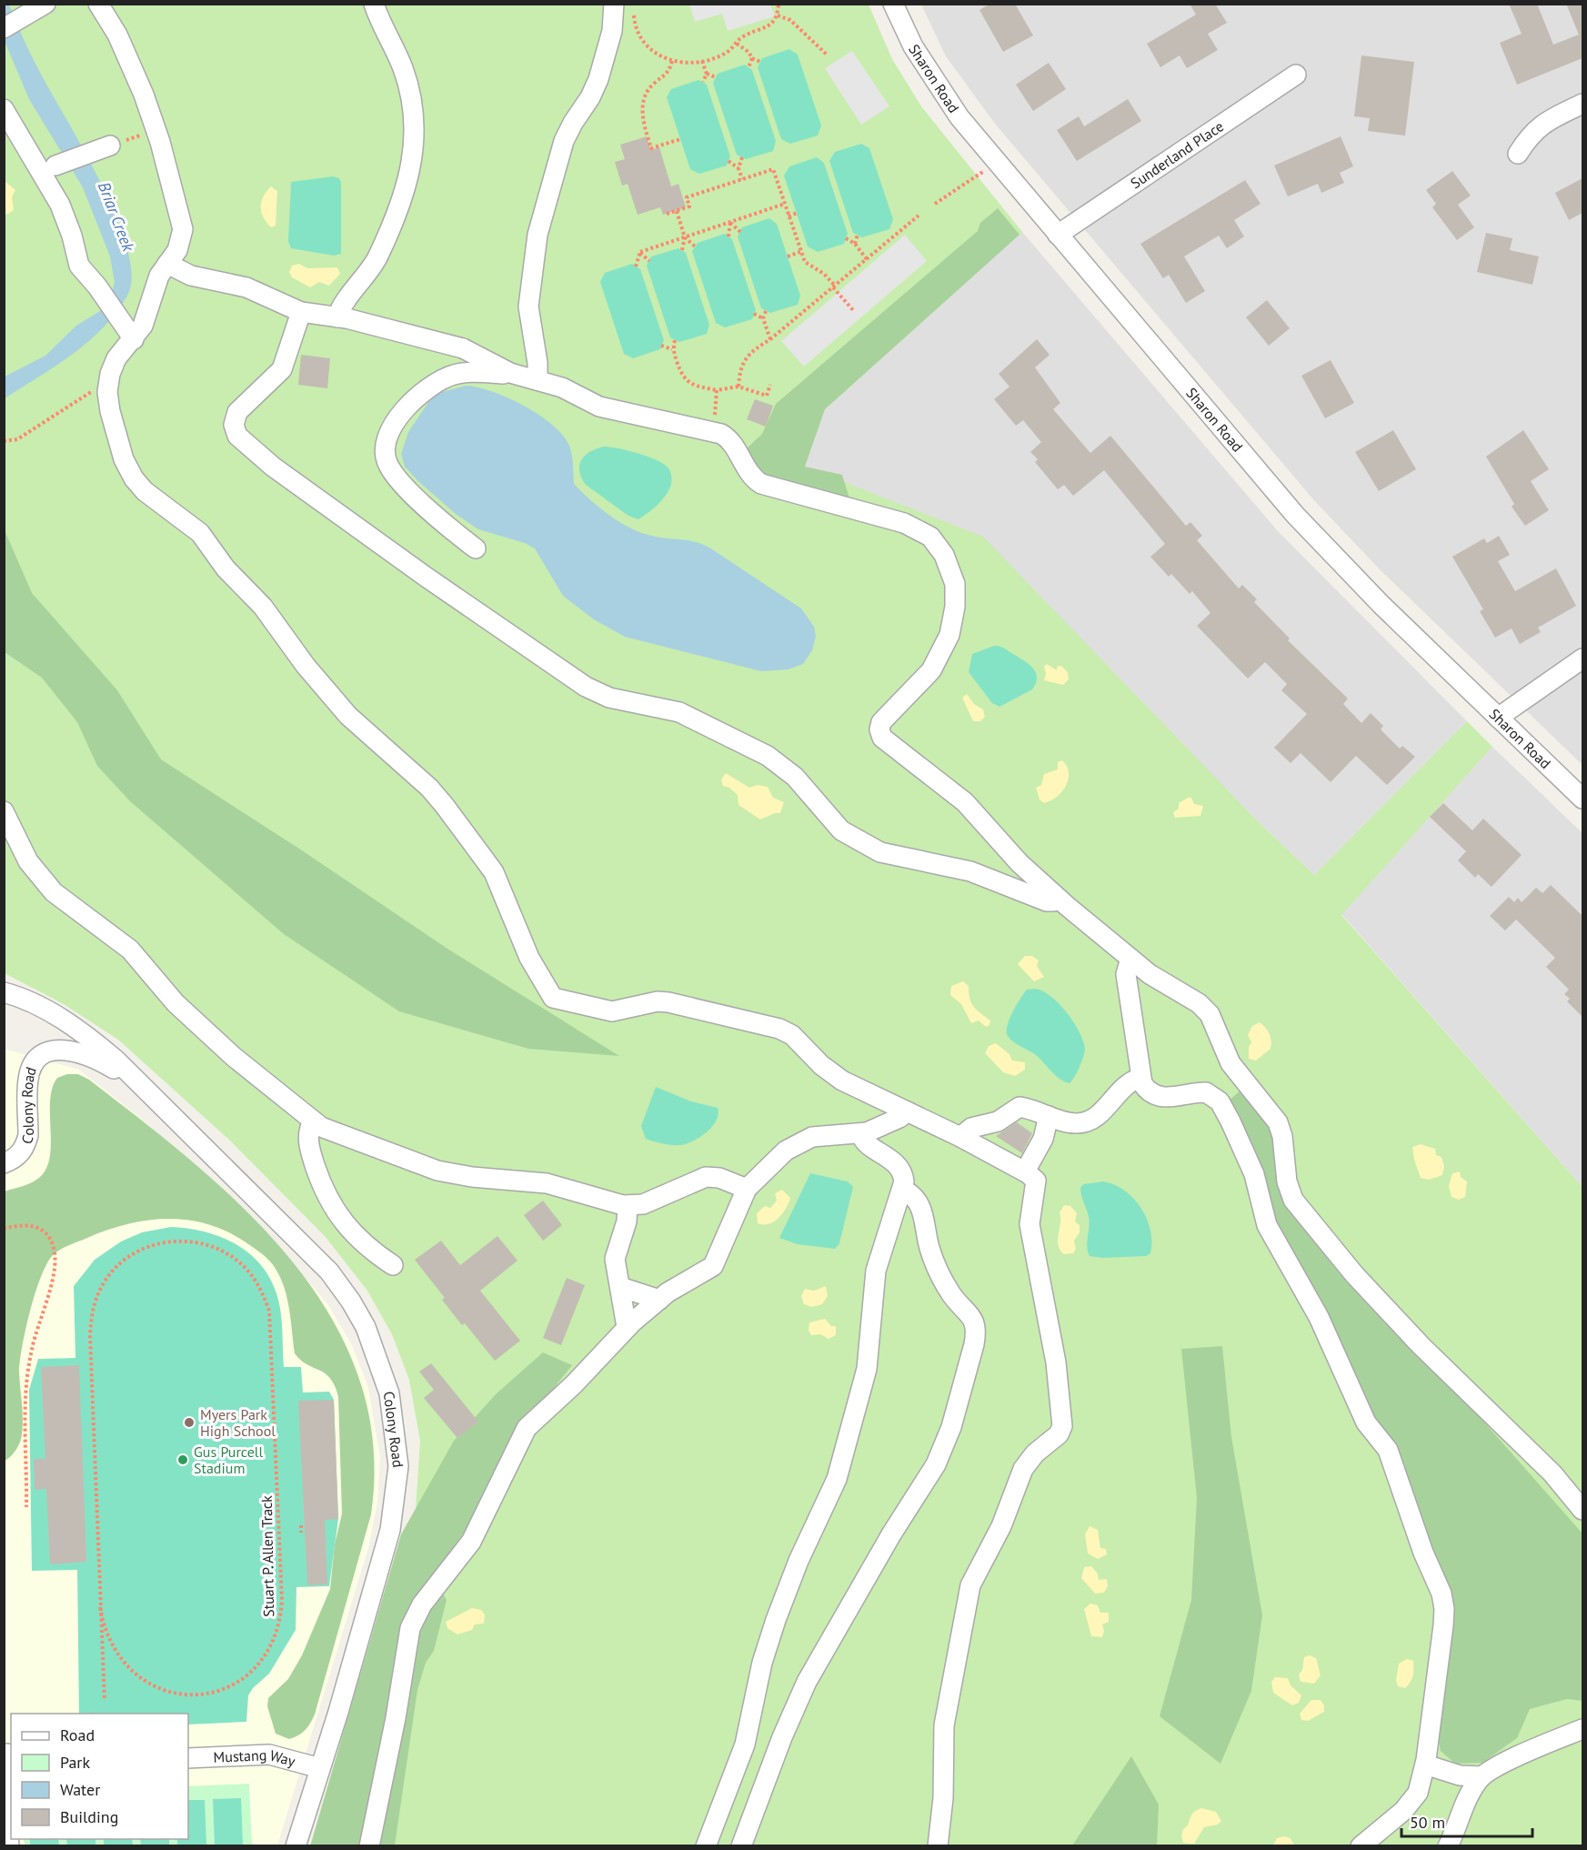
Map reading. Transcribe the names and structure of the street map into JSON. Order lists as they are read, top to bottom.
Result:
{
  "streets": {
    "street": [
      "Sharon Road",
      "Sunderland Place",
      "Colony Road",
      "Mustang Way"
    ],
    "path": ["Stuart P. Allen Track"]
  },
  "crossings": [
    ["Sharon Road", "Sunderland Place"],
    ["Colony Road", "Mustang Way"]
  ],
  "water": ["Briar Creek"],
  "places": ["Myers Park High School", "Gus Purcell Stadium"],
  "legend": [
    "Road",
    "Park",
    "Water",
    "Building"
  ],
  "scale_bar": "50 m"
}
